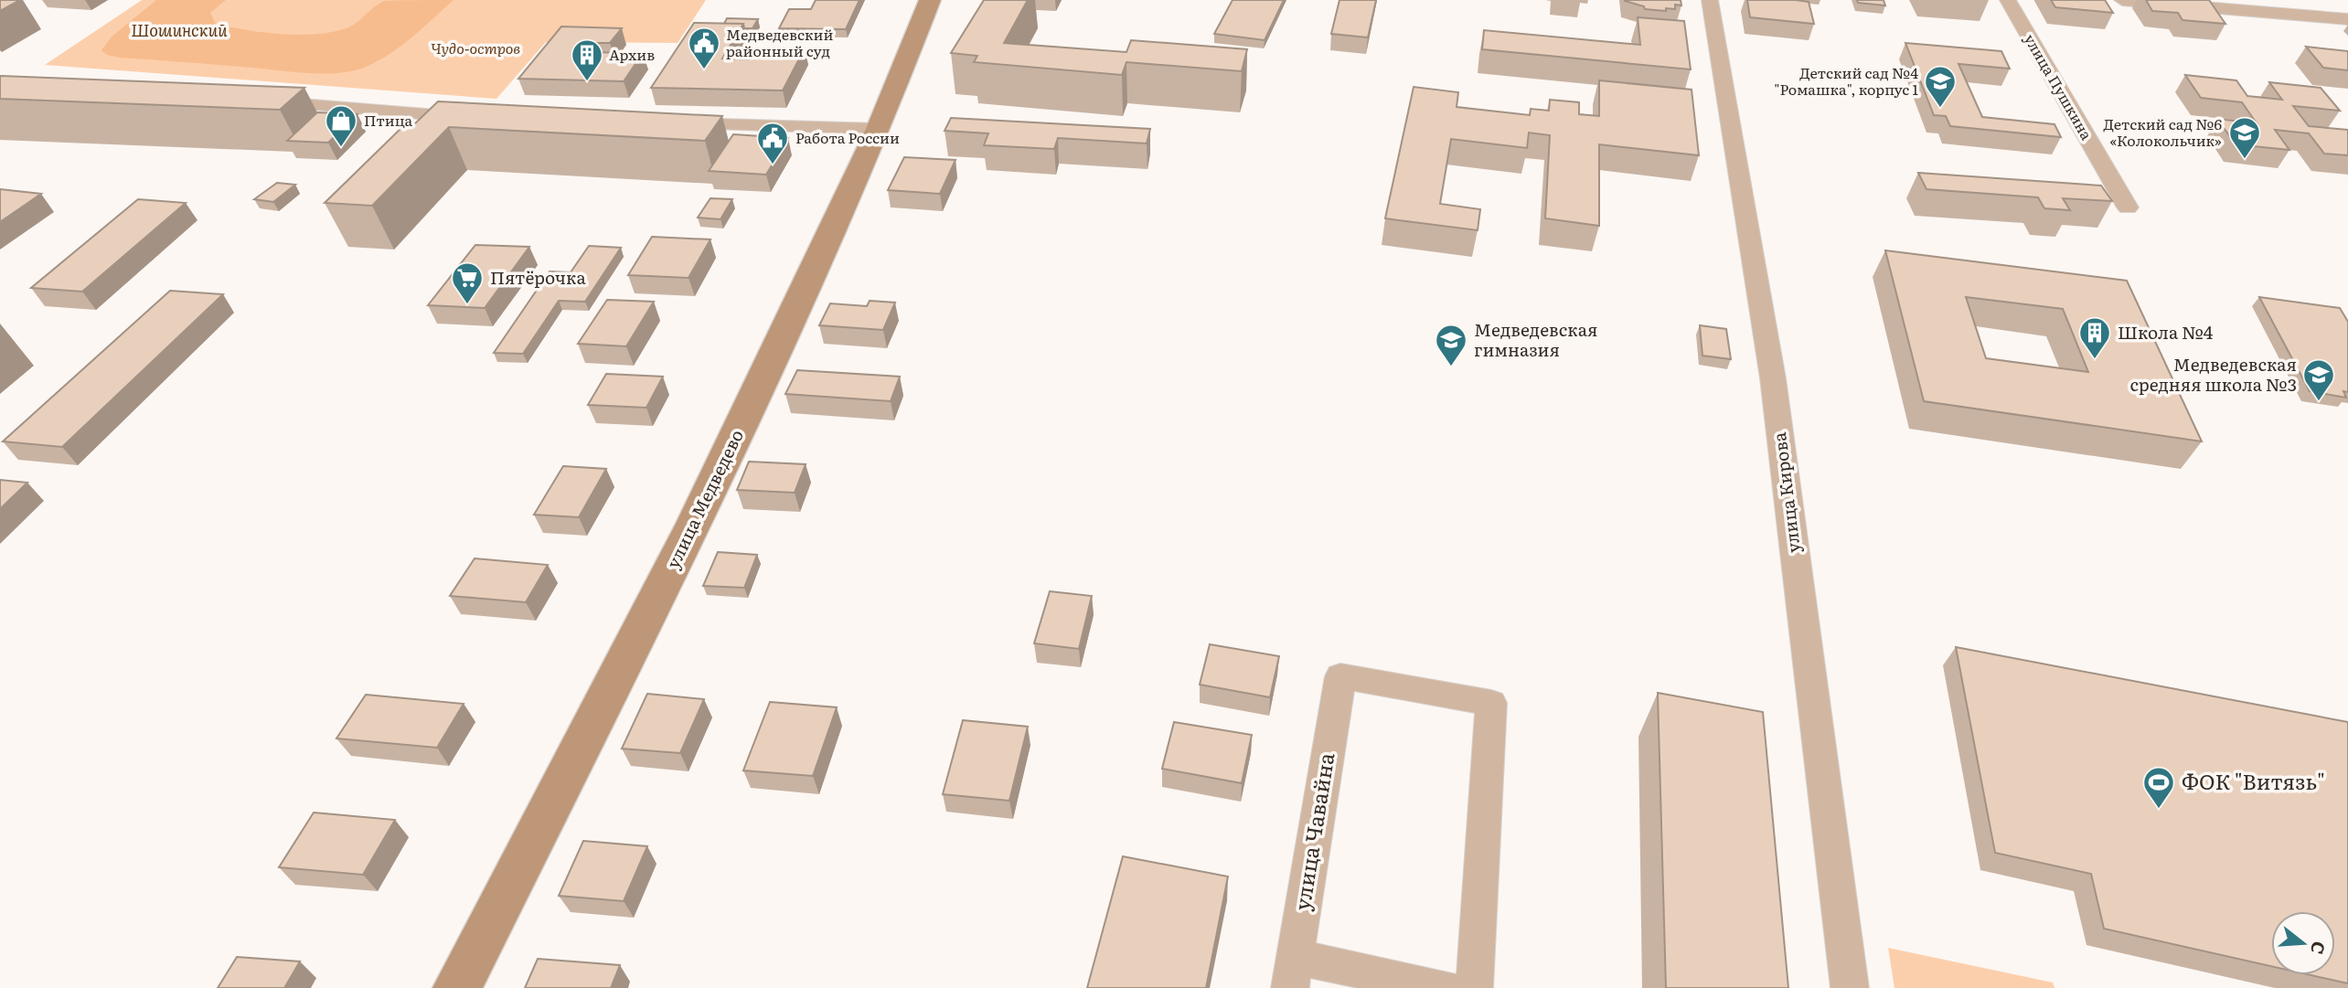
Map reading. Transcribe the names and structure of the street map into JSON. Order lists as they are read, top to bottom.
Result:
{
  "streets": {
    "street": [
      "улица Пушкина",
      "улица Кирова",
      "улица Медведево",
      "улица Чавайна"
    ]
  },
  "water": ["Шошинский"],
  "parks": ["Чудо-остров"],
  "places": {
    "public building": ["Медведевский районный суд", "Работа России"],
    "building": ["Архив", "Школа №4"],
    "school or university": [
      "Детский сад №4 \"Ромашка\", корпус 1",
      "Детский сад №6 «Колокольчик»",
      "Медведевская гимназия",
      "Медведевская средняя школа №3"
    ],
    "shop": ["Птица"],
    "supermarket": ["Пятёрочка"],
    "sports": ["ФОК \"Витязь\""]
  },
  "north": "right"
}
